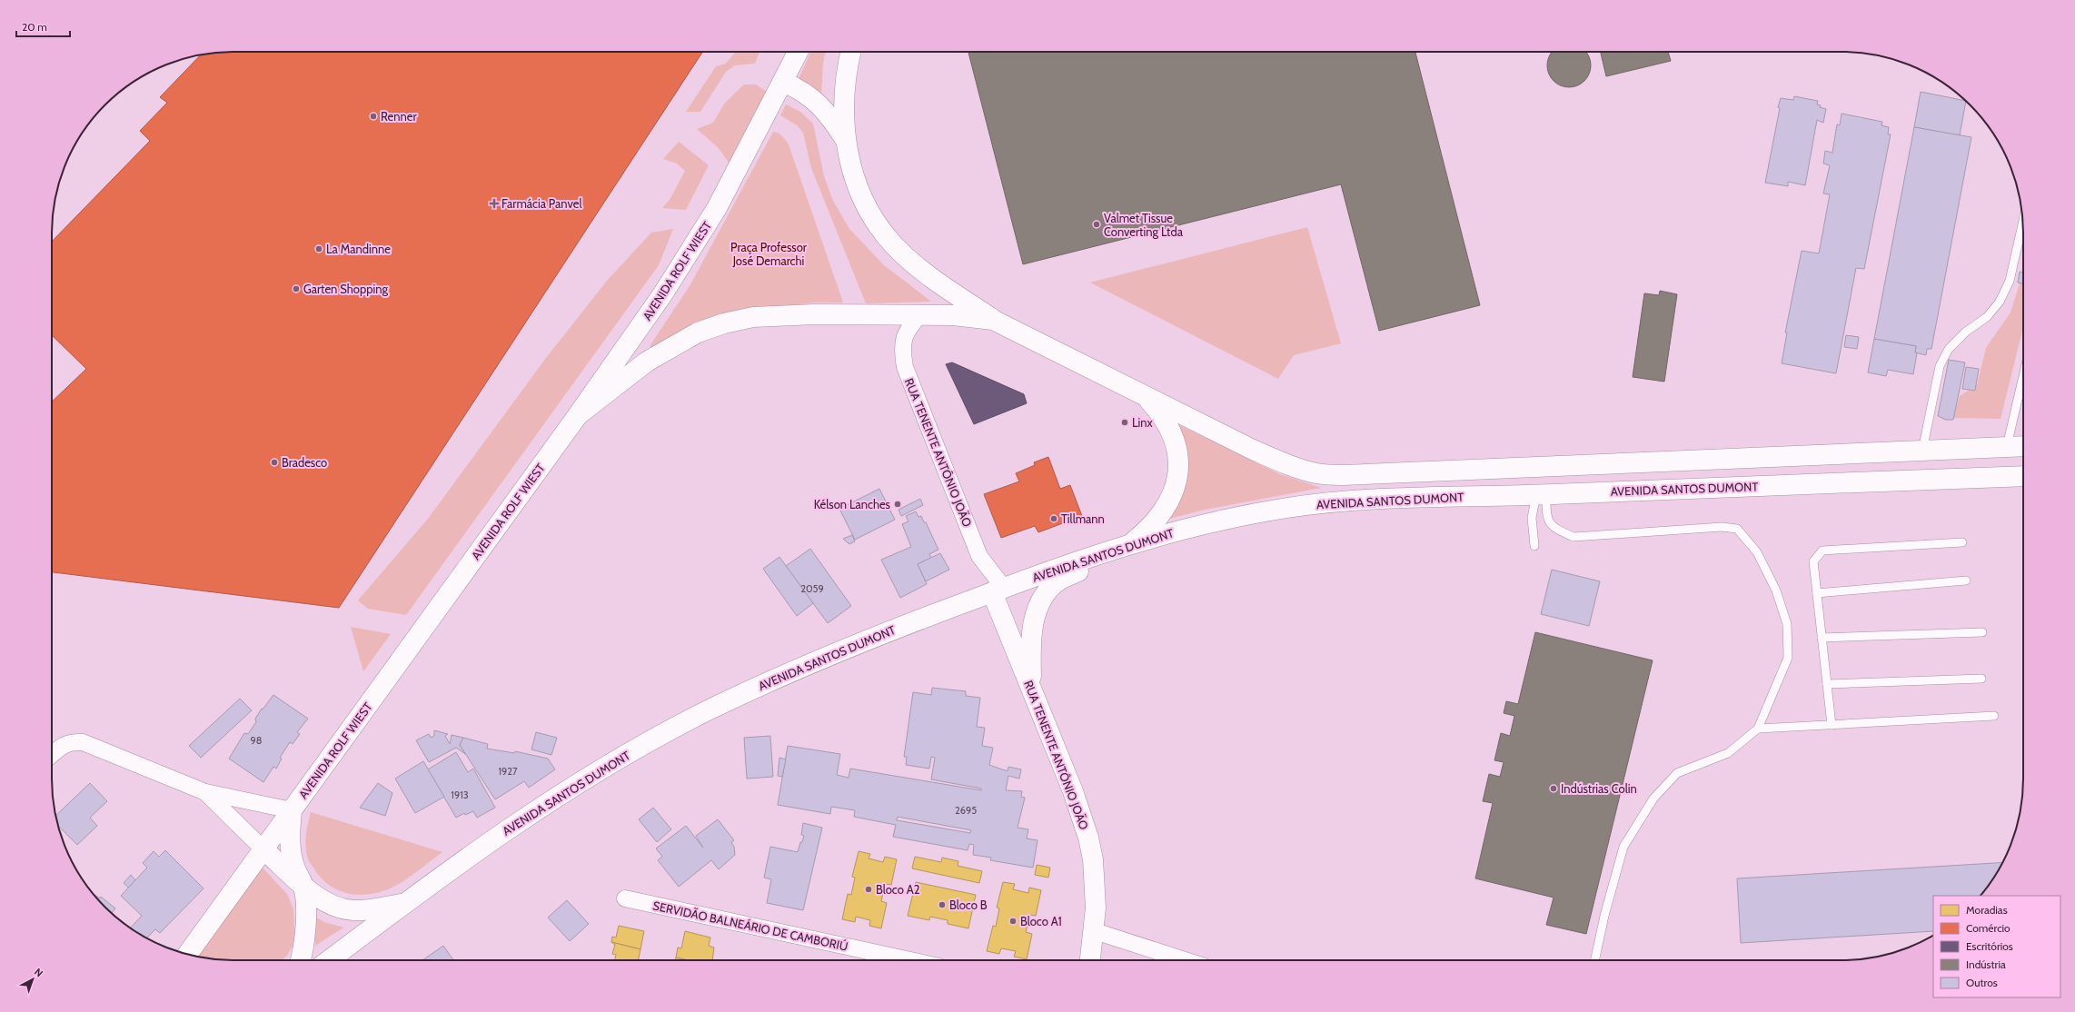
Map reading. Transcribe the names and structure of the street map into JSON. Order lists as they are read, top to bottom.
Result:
{
  "streets": {
    "main road": ["AVENIDA ROLF WIEST", "RUA TENENTE ANTÔNIO JOÃO", "AVENIDA SANTOS DUMONT"],
    "street": ["SERVIDÃO BALNEÁRIO DE CAMBORIÚ"]
  },
  "crossings": [
    ["RUA TENENTE ANTÔNIO JOÃO", "AVENIDA SANTOS DUMONT"]
  ],
  "parks": ["Praça Professor José Demarchi"],
  "places": {
    "other": [
      "Renner",
      "Valmet Tissue Converting Ltda",
      "La Mandinne",
      "Garten Shopping",
      "Linx",
      "Bradesco",
      "Kélson Lanches",
      "Tillmann",
      "Indústrias Colin",
      "Bloco A2",
      "Bloco B",
      "Bloco A1"
    ],
    "health": ["Farmácia Panvel"]
  },
  "house_numbers": [
    "2059",
    "98",
    "1927",
    "1913",
    "2695"
  ],
  "legend": [
    "Moradias",
    "Comércio",
    "Escritórios",
    "Indústria",
    "Outros"
  ],
  "scale_bar": "20 m",
  "north": "top right"
}
